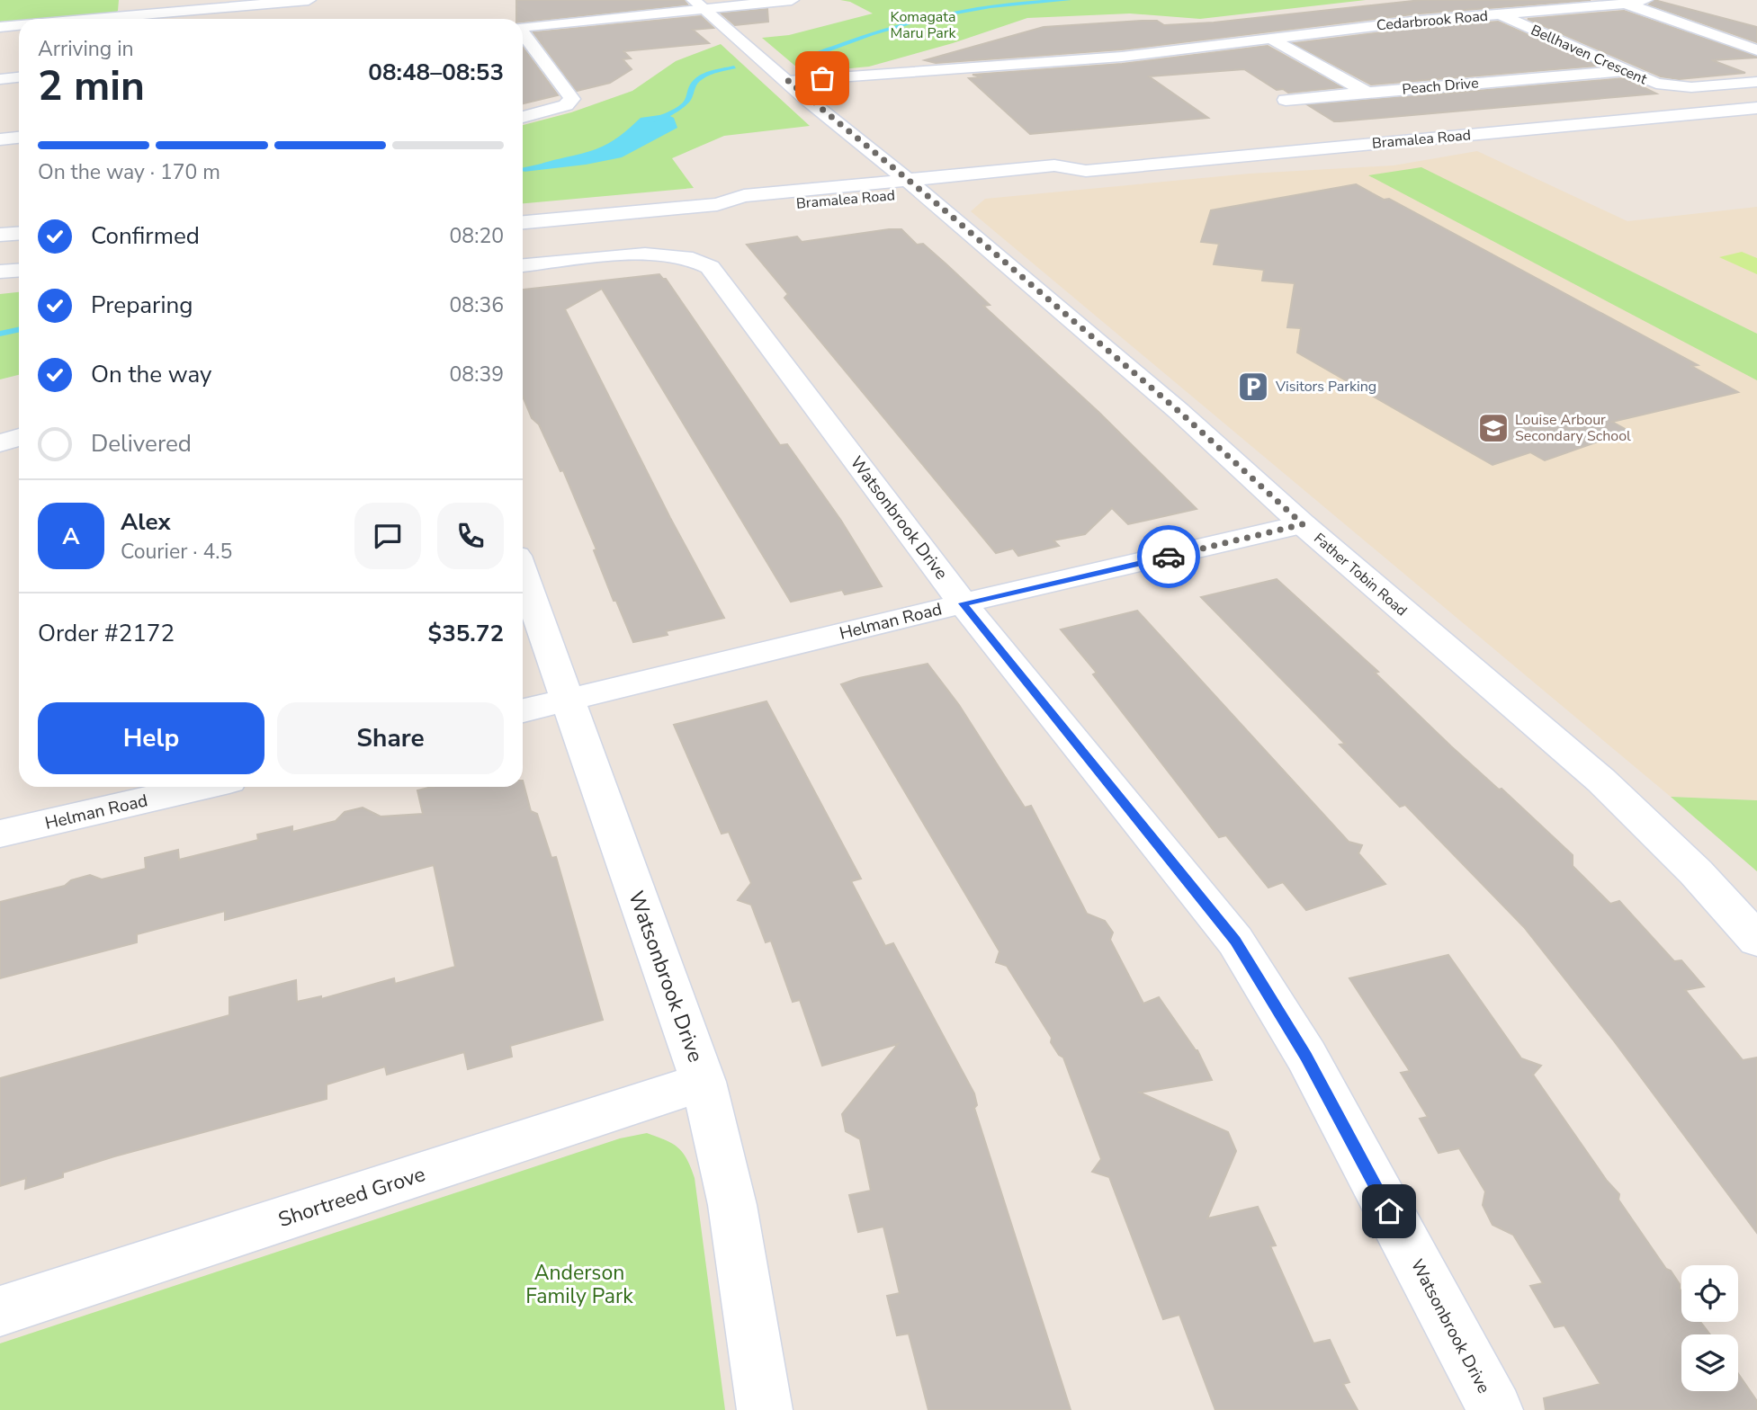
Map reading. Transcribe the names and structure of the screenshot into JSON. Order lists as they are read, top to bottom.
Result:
{
  "streets": {
    "street": [
      "Cedarbrook Road",
      "Bellhaven Crescent",
      "Peach Drive",
      "Bramalea Road",
      "Watsonbrook Drive",
      "Father Tobin Road",
      "Helman Road",
      "Shortreed Grove"
    ]
  },
  "crossings": [
    ["Cedarbrook Road", "Bellhaven Crescent"],
    ["Cedarbrook Road", "Father Tobin Road"],
    ["Bellhaven Crescent", "Peach Drive"],
    ["Bramalea Road", "Father Tobin Road"],
    ["Watsonbrook Drive", "Helman Road"],
    ["Watsonbrook Drive", "Shortreed Grove"],
    ["Father Tobin Road", "Helman Road"]
  ],
  "parks": ["Komagata Maru Park", "Anderson Family Park"],
  "places": {
    "parking": ["Visitors Parking"],
    "school or university": ["Louise Arbour Secondary School"]
  },
  "page": {
    "heading": ["2 min", "Arriving in", "08:48–08:53"],
    "panel": [
      "Alex",
      "Courier · 4.5",
      "Order #2172",
      "$35.72"
    ],
    "bar": "On the way · 170 m",
    "list": [
      ["Confirmed", "08:20"],
      ["Preparing", "08:36"],
      ["On the way", "08:39"],
      "Delivered"
    ],
    "round": "A",
    "buttons": ["Help", "Share"]
  }
}
